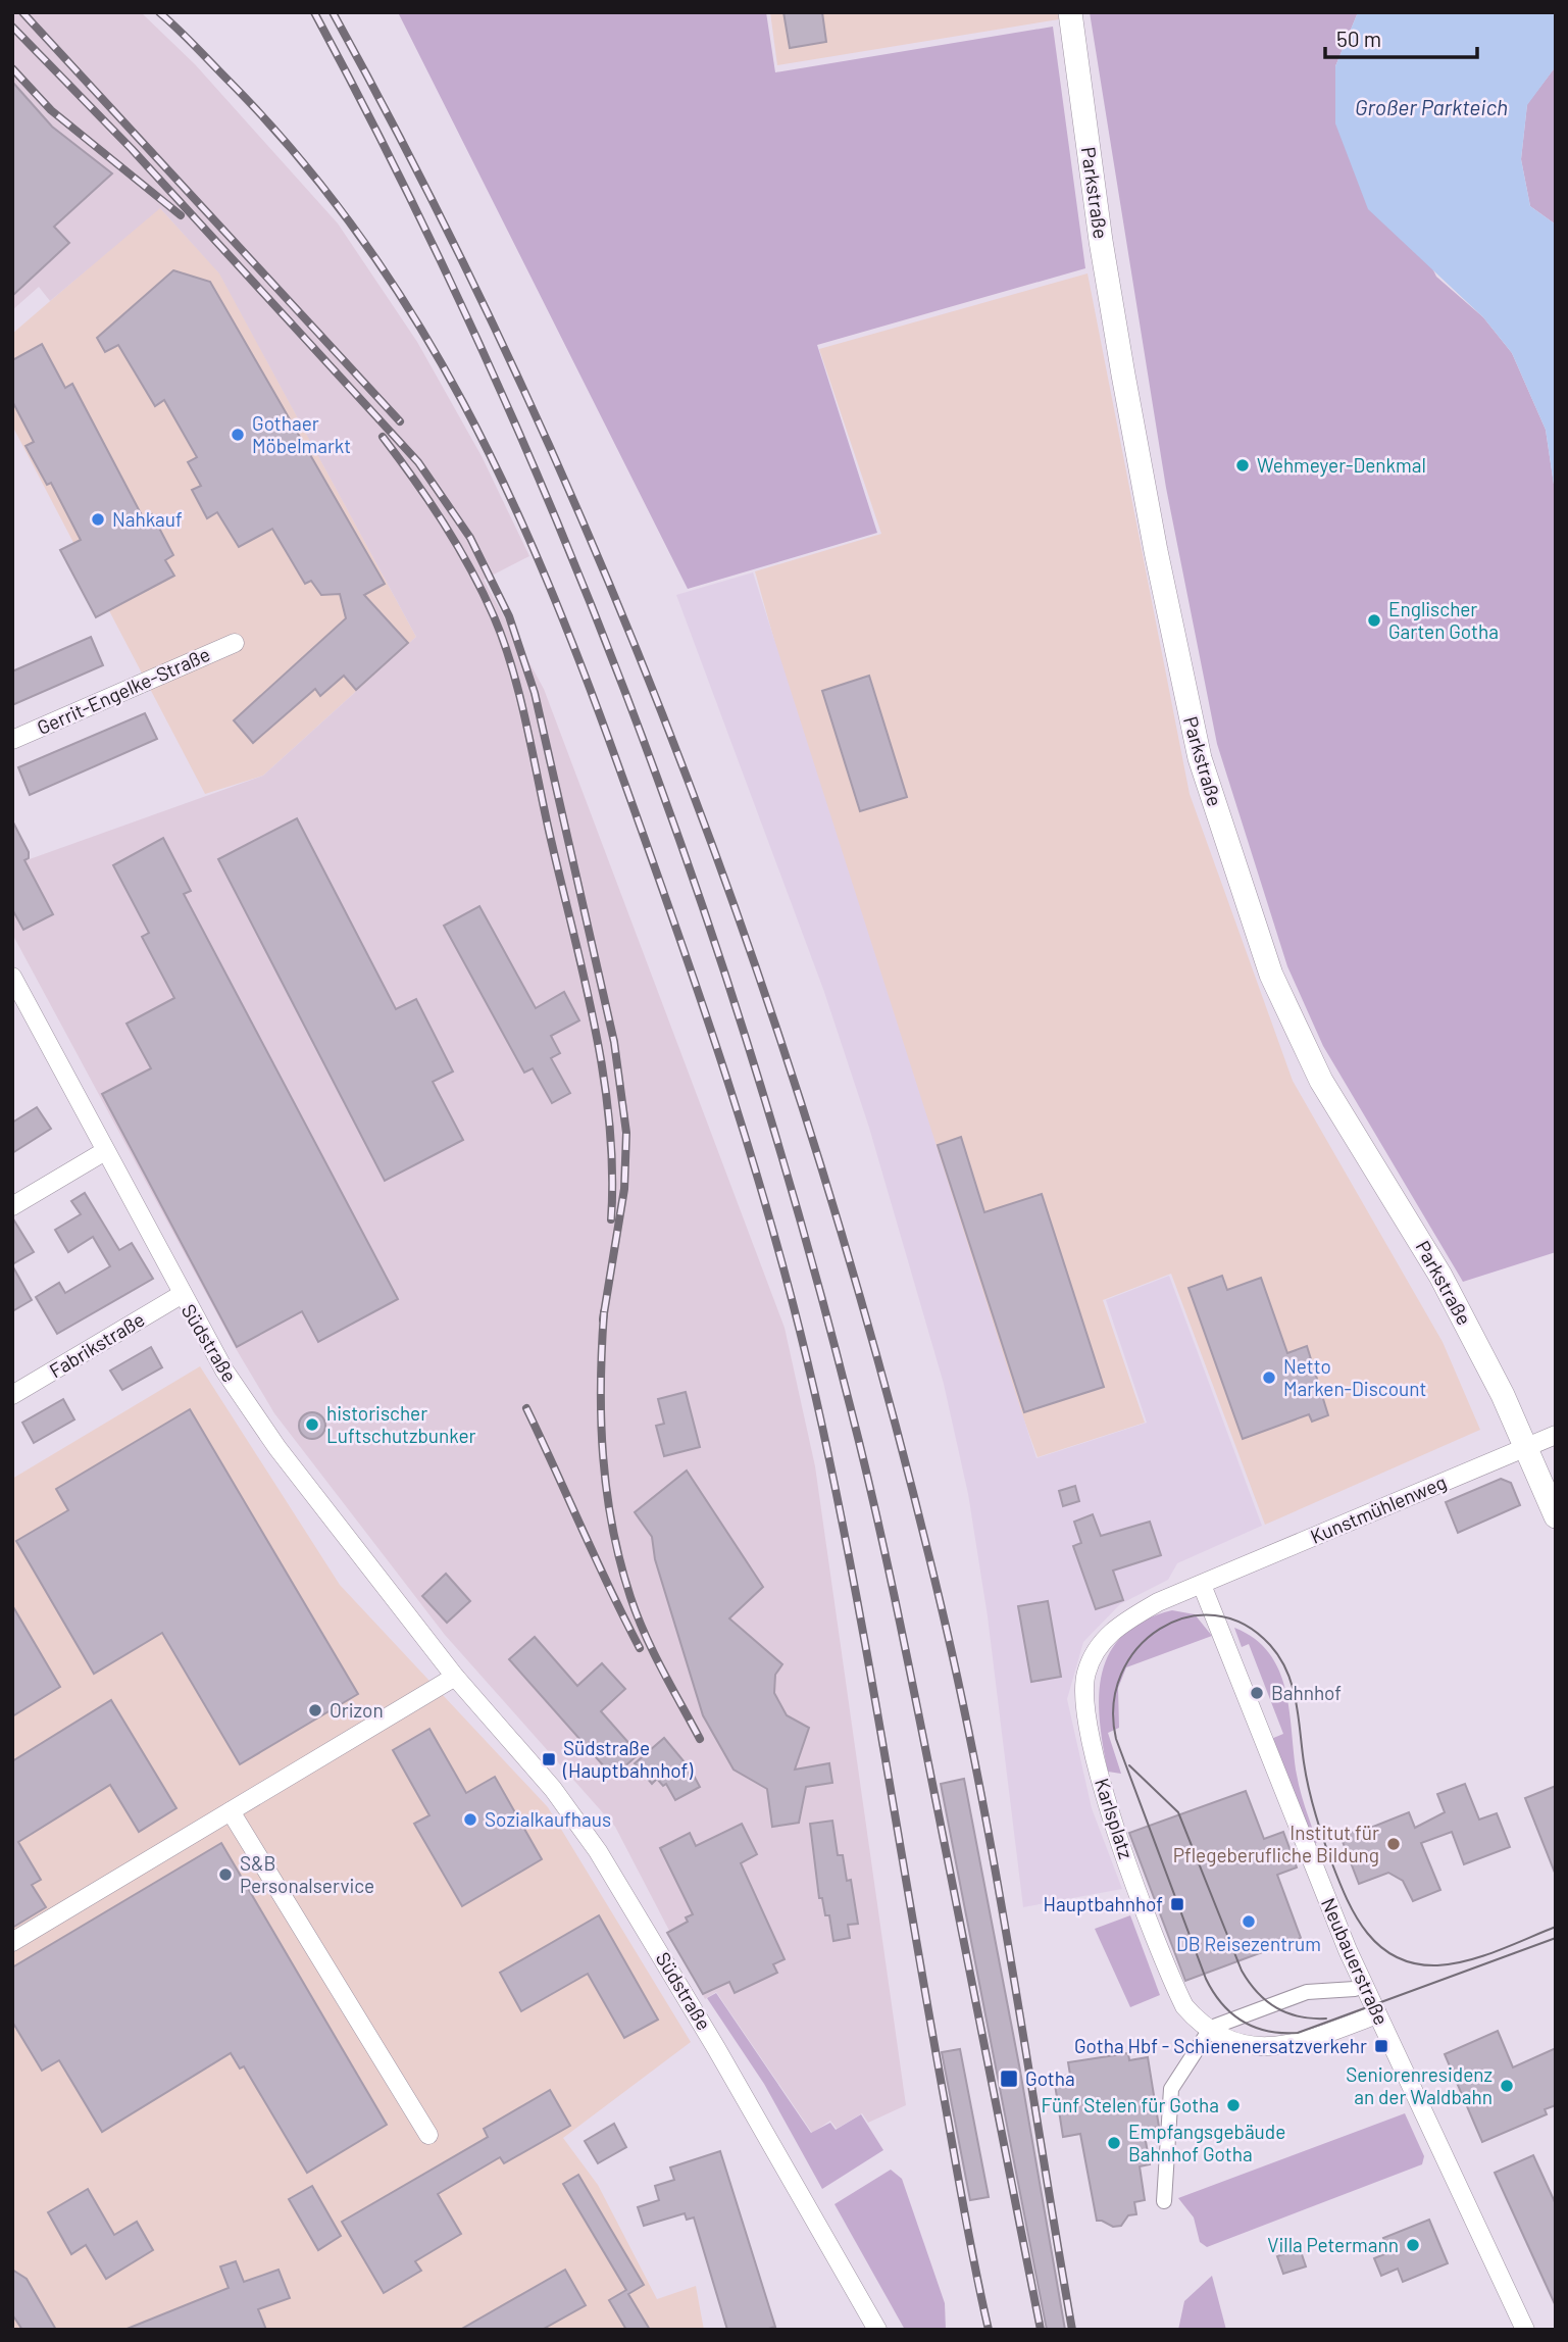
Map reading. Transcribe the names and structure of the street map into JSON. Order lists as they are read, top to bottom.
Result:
{
  "streets": {
    "street": [
      "Parkstraße",
      "Gerrit-Engelke-Straße",
      "Südstraße",
      "Fabrikstraße",
      "Kunstmühlenweg",
      "Karlsplatz",
      "Neubauerstraße"
    ]
  },
  "crossings": [
    ["Parkstraße", "Kunstmühlenweg"],
    ["Südstraße", "Fabrikstraße"],
    ["Kunstmühlenweg", "Karlsplatz"],
    ["Kunstmühlenweg", "Neubauerstraße"],
    ["Karlsplatz", "Neubauerstraße"]
  ],
  "water": ["Großer Parkteich"],
  "places": {
    "other": [
      "Gothaer Möbelmarkt",
      "Wehmeyer-Denkmal",
      "Nahkauf",
      "Englischer Garten Gotha",
      "Netto Marken-Discount",
      "historischer Luftschutzbunker",
      "Bahnhof",
      "Orizon",
      "Sozialkaufhaus",
      "Institut für Pflegeberufliche Bildung",
      "S&B Personalservice",
      "DB Reisezentrum",
      "Seniorenresidenz an der Waldbahn",
      "Fünf Stelen für Gotha",
      "Empfangsgebäude Bahnhof Gotha",
      "Villa Petermann"
    ],
    "transit": [
      "Südstraße (Hauptbahnhof)",
      "Hauptbahnhof",
      "Gotha Hbf - Schienenersatzverkehr",
      "Gotha"
    ]
  },
  "scale_bar": "50 m"
}
